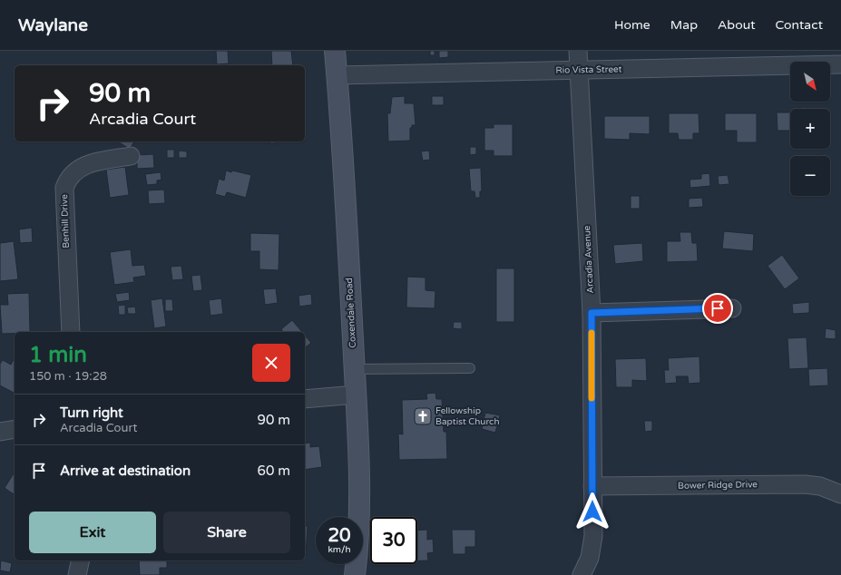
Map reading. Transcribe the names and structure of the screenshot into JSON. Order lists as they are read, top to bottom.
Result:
{
  "streets": {
    "street": [
      "Rio Vista Street",
      "Benhill Drive",
      "Arcadia Avenue",
      "Coxendale Road",
      "Bower Ridge Drive"
    ]
  },
  "crossings": [
    ["Rio Vista Street", "Arcadia Avenue"],
    ["Rio Vista Street", "Coxendale Road"],
    ["Arcadia Avenue", "Bower Ridge Drive"]
  ],
  "places": {
    "church": ["Fellowship Baptist Church"]
  },
  "north": "bottom right",
  "page": {
    "header": "Waylane",
    "nav": [
      "Home",
      "Map",
      "About",
      "Contact"
    ],
    "map_buttons": ["+", "−"],
    "turn": ["90 m", "Arcadia Court"],
    "heading": ["1 min", "150 m · 19:28"],
    "list": [
      {
        "name": "Turn right",
        "note": "Arcadia Court",
        "value": "90 m"
      },
      {
        "name": "Arrive at destination",
        "value": "60 m"
      }
    ],
    "buttons": ["Exit", "Share"],
    "speed": "20 km/h",
    "limit": "30"
  }
}
